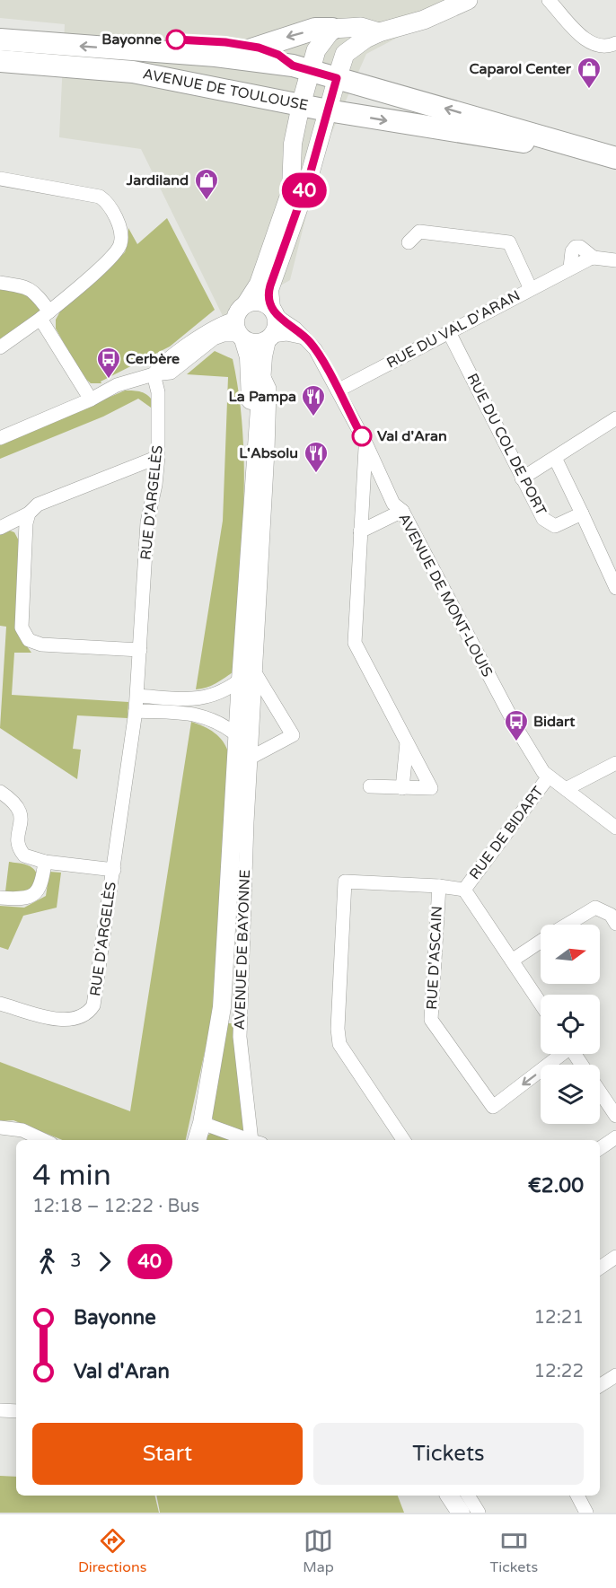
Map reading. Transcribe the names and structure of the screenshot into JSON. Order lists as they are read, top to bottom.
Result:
{
  "streets": {
    "main road": ["AVENUE DE TOULOUSE"],
    "street": [
      "RUE DU VAL D'ARAN",
      "RUE DU COL DE PORT",
      "RUE D'ARGELÈS",
      "AVENUE DE MONT-LOUIS",
      "RUE DE BIDART",
      "AVENUE DE BAYONNE",
      "RUE D'ASCAIN"
    ]
  },
  "crossings": [
    ["RUE DU VAL D'ARAN", "RUE DU COL DE PORT"],
    ["RUE DU VAL D'ARAN", "AVENUE DE MONT-LOUIS"],
    ["AVENUE DE MONT-LOUIS", "RUE DE BIDART"],
    ["AVENUE DE MONT-LOUIS", "AVENUE DE BAYONNE"]
  ],
  "places": {
    "other": ["Bayonne", "Val d'Aran"],
    "shop": ["Caparol Center", "Jardiland"],
    "bus stop": ["Cerbère", "Bidart"],
    "restaurant": ["La Pampa", "L'Absolu"]
  },
  "lines": ["bus line 40"],
  "north": "right",
  "page": {
    "on_map": "40",
    "heading": ["4 min", "12:18 – 12:22 · Bus", "€2.00"],
    "legs": ["3", "40"],
    "list": [
      {
        "name": "Bayonne",
        "value": "12:21"
      },
      {
        "name": "Val d'Aran",
        "value": "12:22"
      }
    ],
    "buttons": ["Start", "Tickets"],
    "tabs": ["Directions", "Map", "Tickets"]
  }
}
